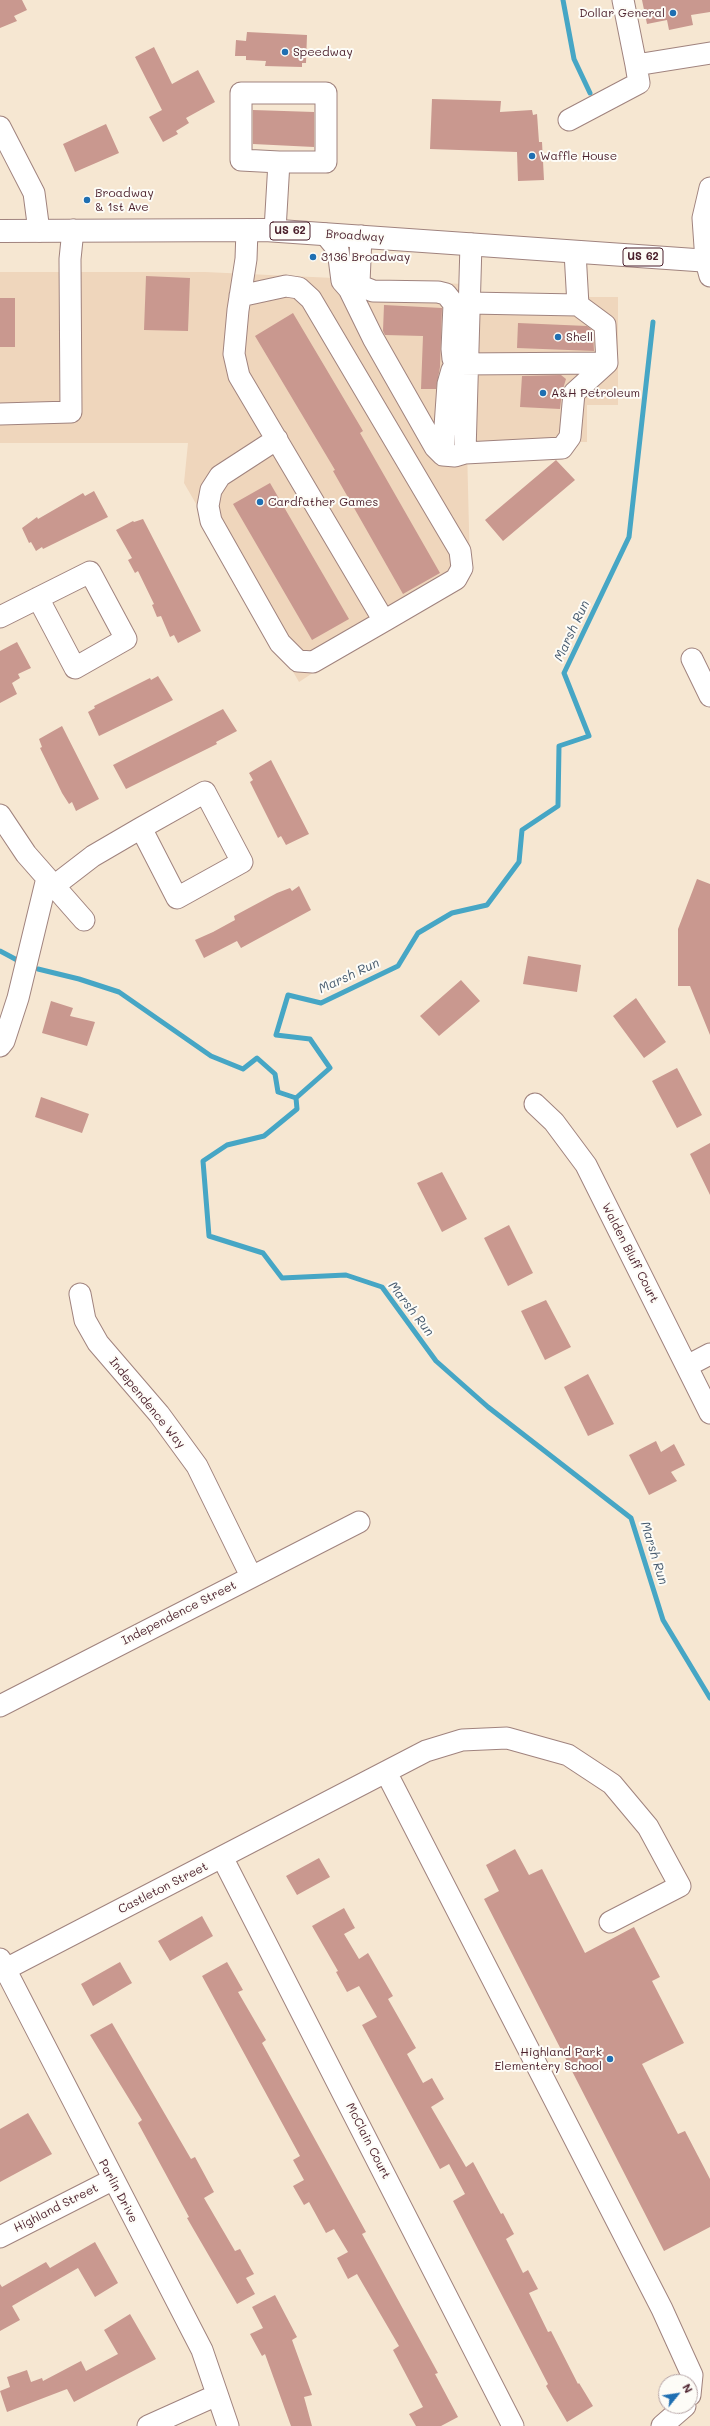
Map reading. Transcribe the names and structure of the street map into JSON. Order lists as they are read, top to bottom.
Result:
{
  "streets": {
    "main road": ["US 62", "Broadway"],
    "street": [
      "Walden Bluff Court",
      "Independence Way",
      "Independence Street",
      "Castleton Street",
      "McClain Court",
      "Parlin Drive",
      "Highland Street"
    ]
  },
  "crossings": [
    ["Independence Way", "Independence Street"],
    ["Castleton Street", "McClain Court"],
    ["Castleton Street", "Parlin Drive"],
    ["Parlin Drive", "Highland Street"]
  ],
  "water": ["Marsh Run"],
  "places": [
    "Dollar General",
    "Speedway",
    "Waffle House",
    "Broadway & 1st Ave",
    "3136 Broadway",
    "Shell",
    "A&H Petroleum",
    "Cardfather Games",
    "Highland Park Elementery School"
  ],
  "north": "top right"
}
